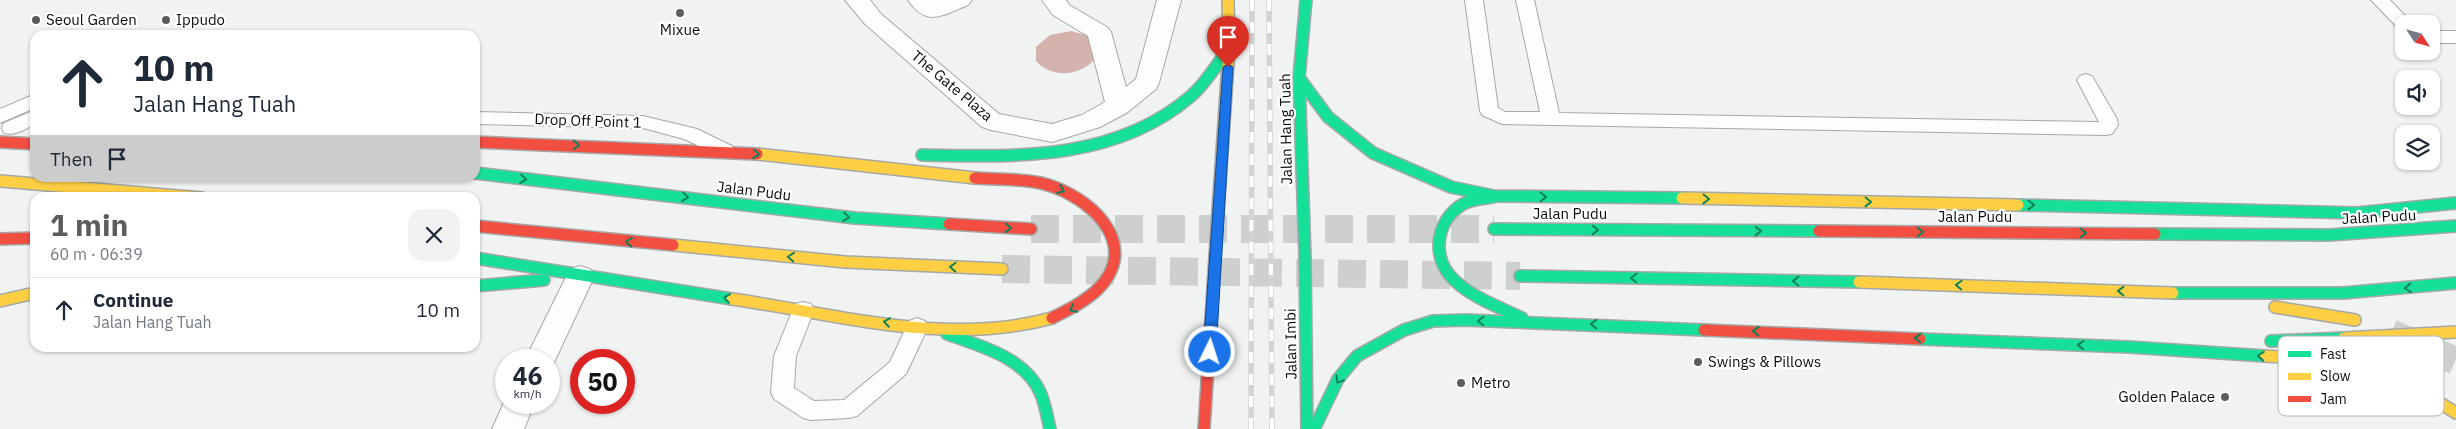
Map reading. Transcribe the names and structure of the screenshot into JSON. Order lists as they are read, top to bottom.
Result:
{
  "streets": {
    "main road": ["Jalan Hang Tuah", "Jalan Pudu", "Jalan Imbi"],
    "street": ["The Gate Plaza"],
    "lane": ["Drop Off Point 1"]
  },
  "crossings": [
    ["Jalan Hang Tuah", "Jalan Imbi"]
  ],
  "places": [
    "Mixue",
    "Seoul Garden",
    "Ippudo",
    "Swings & Pillows",
    "Metro",
    "Golden Palace"
  ],
  "legend": ["Fast", "Slow", "Jam"],
  "north": "bottom right",
  "page": {
    "turn": ["10 m", "Jalan Hang Tuah"],
    "then": "Then",
    "heading": ["1 min", "60 m · 06:39"],
    "list": [
      {
        "name": "Continue",
        "note": "Jalan Hang Tuah",
        "value": "10 m"
      }
    ],
    "speed": "46 km/h",
    "limit": "50"
  }
}
